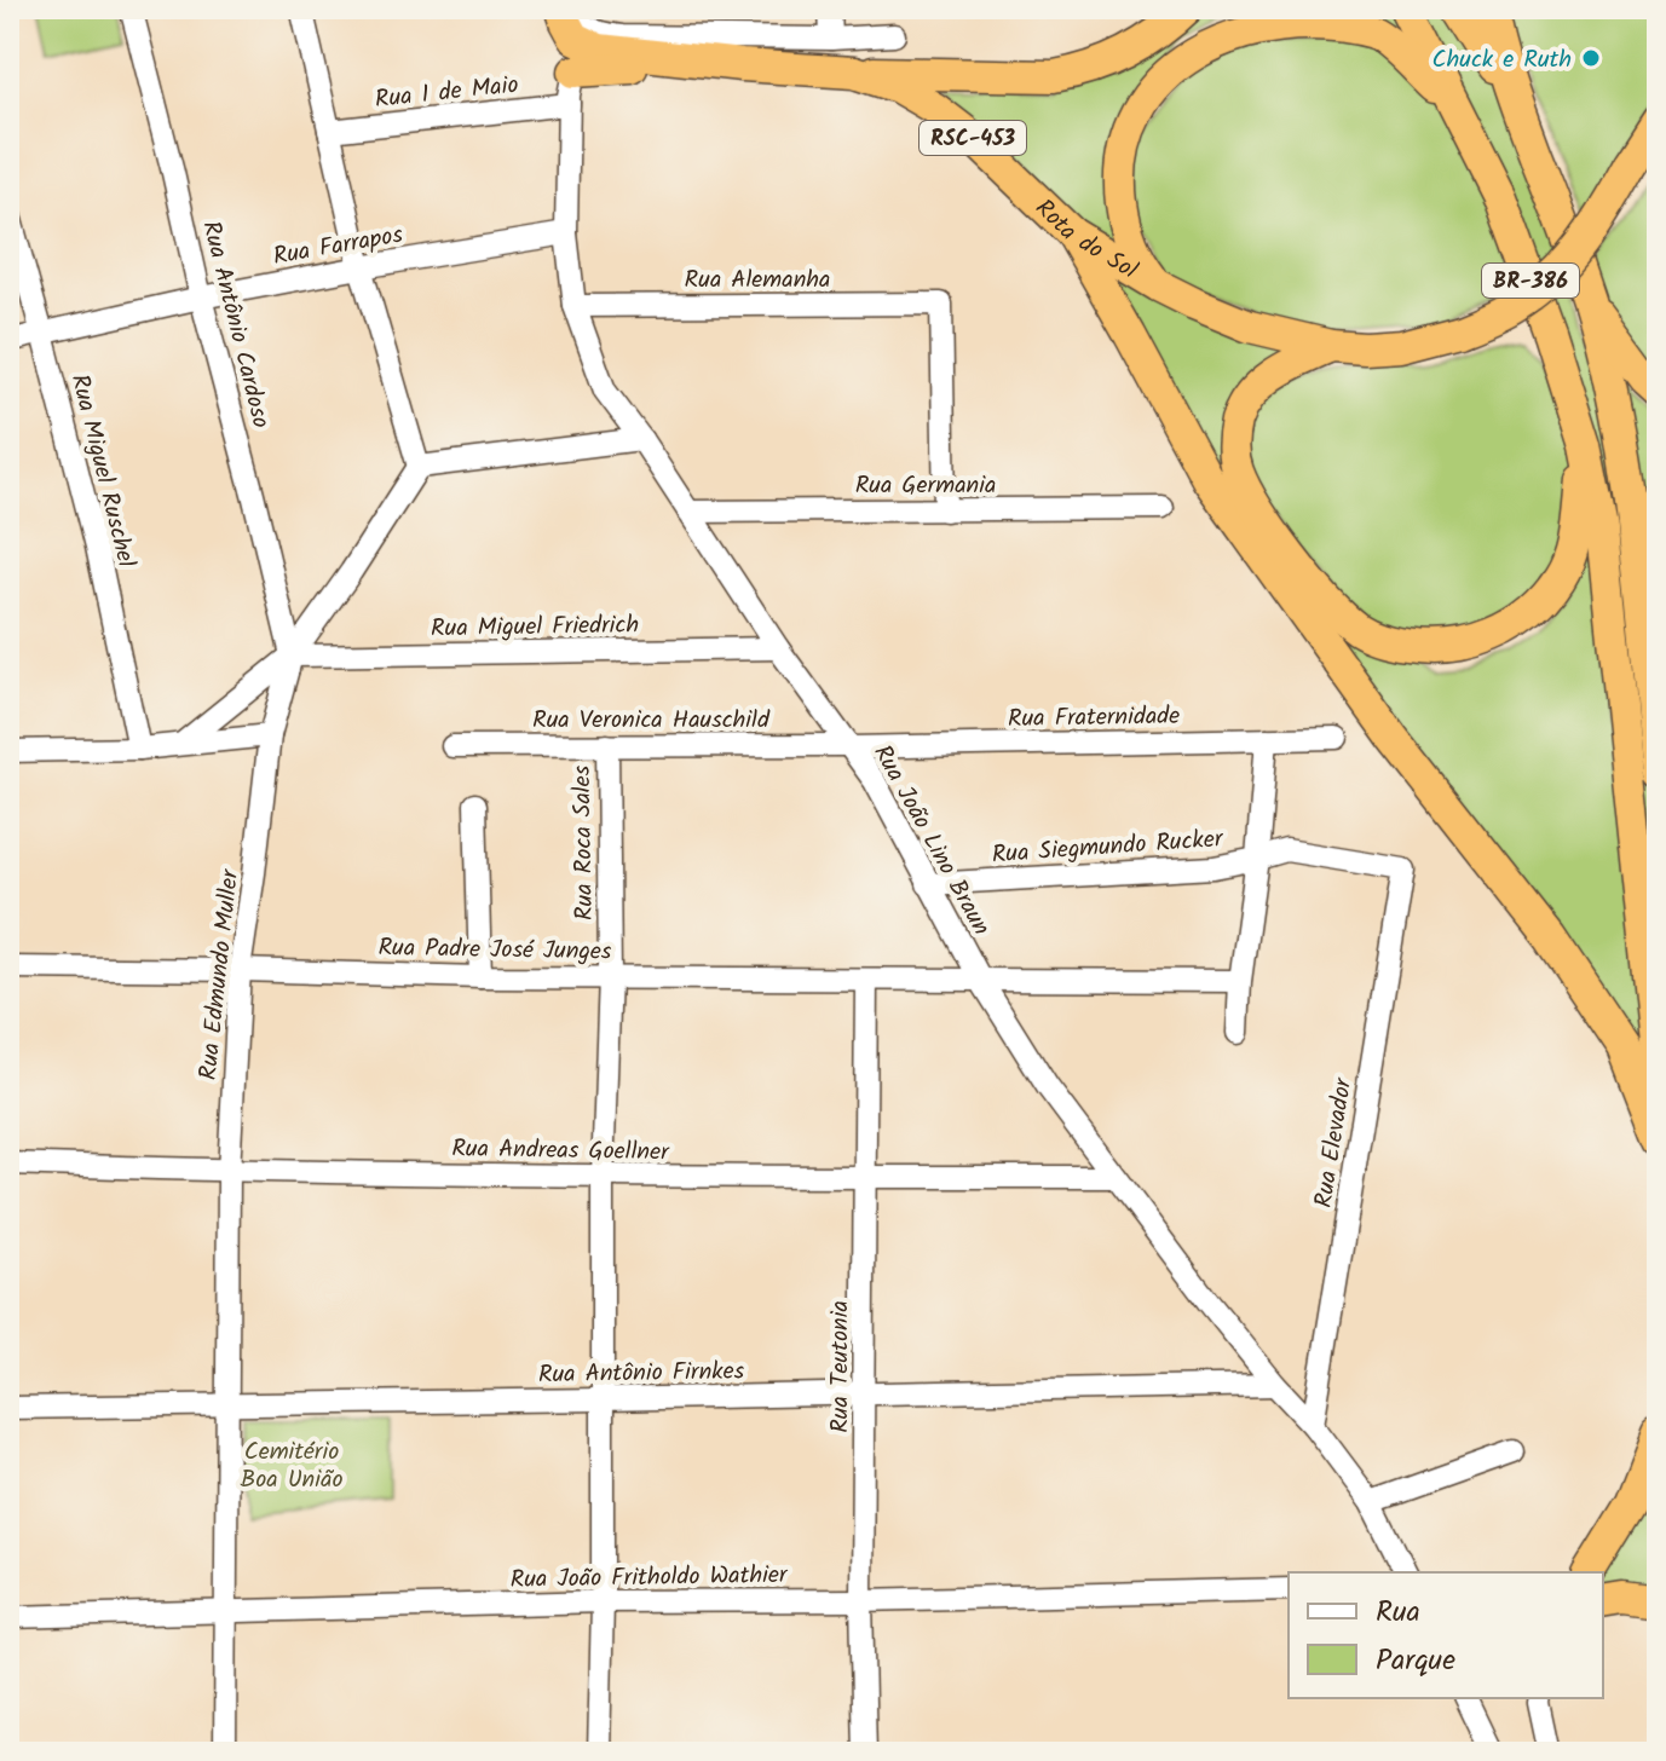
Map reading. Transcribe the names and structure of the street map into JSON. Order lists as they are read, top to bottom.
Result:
{
  "streets": {
    "highway": ["RSC-453", "Rota do Sol", "BR-386"],
    "street": [
      "Rua 1 de Maio",
      "Rua Farrapos",
      "Rua Alemanha",
      "Rua Antônio Cardoso",
      "Rua Miguel Ruschel",
      "Rua Germania",
      "Rua Miguel Friedrich",
      "Rua Fraternidade",
      "Rua Veronica Hauschild",
      "Rua João Lino Braun",
      "Rua Roca Sales",
      "Rua Siegmundo Rucker",
      "Rua Padre José Junges",
      "Rua Edmundo Muller",
      "Rua Elevador",
      "Rua Andreas Goellner",
      "Rua Teutonia",
      "Rua Antônio Firnkes",
      "Rua João Fritholdo Wathier"
    ]
  },
  "crossings": [
    ["Rua 1 de Maio", "Rua João Lino Braun"],
    ["Rota do Sol", "Rua João Lino Braun"],
    ["Rua Farrapos", "Rua Antônio Cardoso"],
    ["Rua Farrapos", "Rua Miguel Ruschel"],
    ["Rua Farrapos", "Rua João Lino Braun"],
    ["Rua Alemanha", "Rua Germania"],
    ["Rua Alemanha", "Rua João Lino Braun"],
    ["Rua Antônio Cardoso", "Rua Miguel Friedrich"],
    ["Rua Antônio Cardoso", "Rua Edmundo Muller"],
    ["Rua Germania", "Rua João Lino Braun"],
    ["Rua Miguel Friedrich", "Rua João Lino Braun"],
    ["Rua Miguel Friedrich", "Rua Edmundo Muller"],
    ["Rua Fraternidade", "Rua Veronica Hauschild"],
    ["Rua Fraternidade", "Rua João Lino Braun"],
    ["Rua Veronica Hauschild", "Rua João Lino Braun"],
    ["Rua Veronica Hauschild", "Rua Roca Sales"],
    ["Rua João Lino Braun", "Rua Siegmundo Rucker"],
    ["Rua João Lino Braun", "Rua Padre José Junges"],
    ["Rua João Lino Braun", "Rua Elevador"],
    ["Rua João Lino Braun", "Rua Andreas Goellner"],
    ["Rua João Lino Braun", "Rua Antônio Firnkes"],
    ["Rua Roca Sales", "Rua Padre José Junges"],
    ["Rua Roca Sales", "Rua Andreas Goellner"],
    ["Rua Roca Sales", "Rua Antônio Firnkes"],
    ["Rua Roca Sales", "Rua João Fritholdo Wathier"],
    ["Rua Siegmundo Rucker", "Rua Elevador"],
    ["Rua Padre José Junges", "Rua Edmundo Muller"],
    ["Rua Padre José Junges", "Rua Teutonia"],
    ["Rua Edmundo Muller", "Rua Andreas Goellner"],
    ["Rua Edmundo Muller", "Rua Antônio Firnkes"],
    ["Rua Edmundo Muller", "Rua João Fritholdo Wathier"],
    ["Rua Andreas Goellner", "Rua Teutonia"],
    ["Rua Teutonia", "Rua Antônio Firnkes"],
    ["Rua Teutonia", "Rua João Fritholdo Wathier"]
  ],
  "parks": ["Cemitério Boa União"],
  "places": ["Chuck e Ruth"],
  "legend": ["Rua", "Parque"]
}
